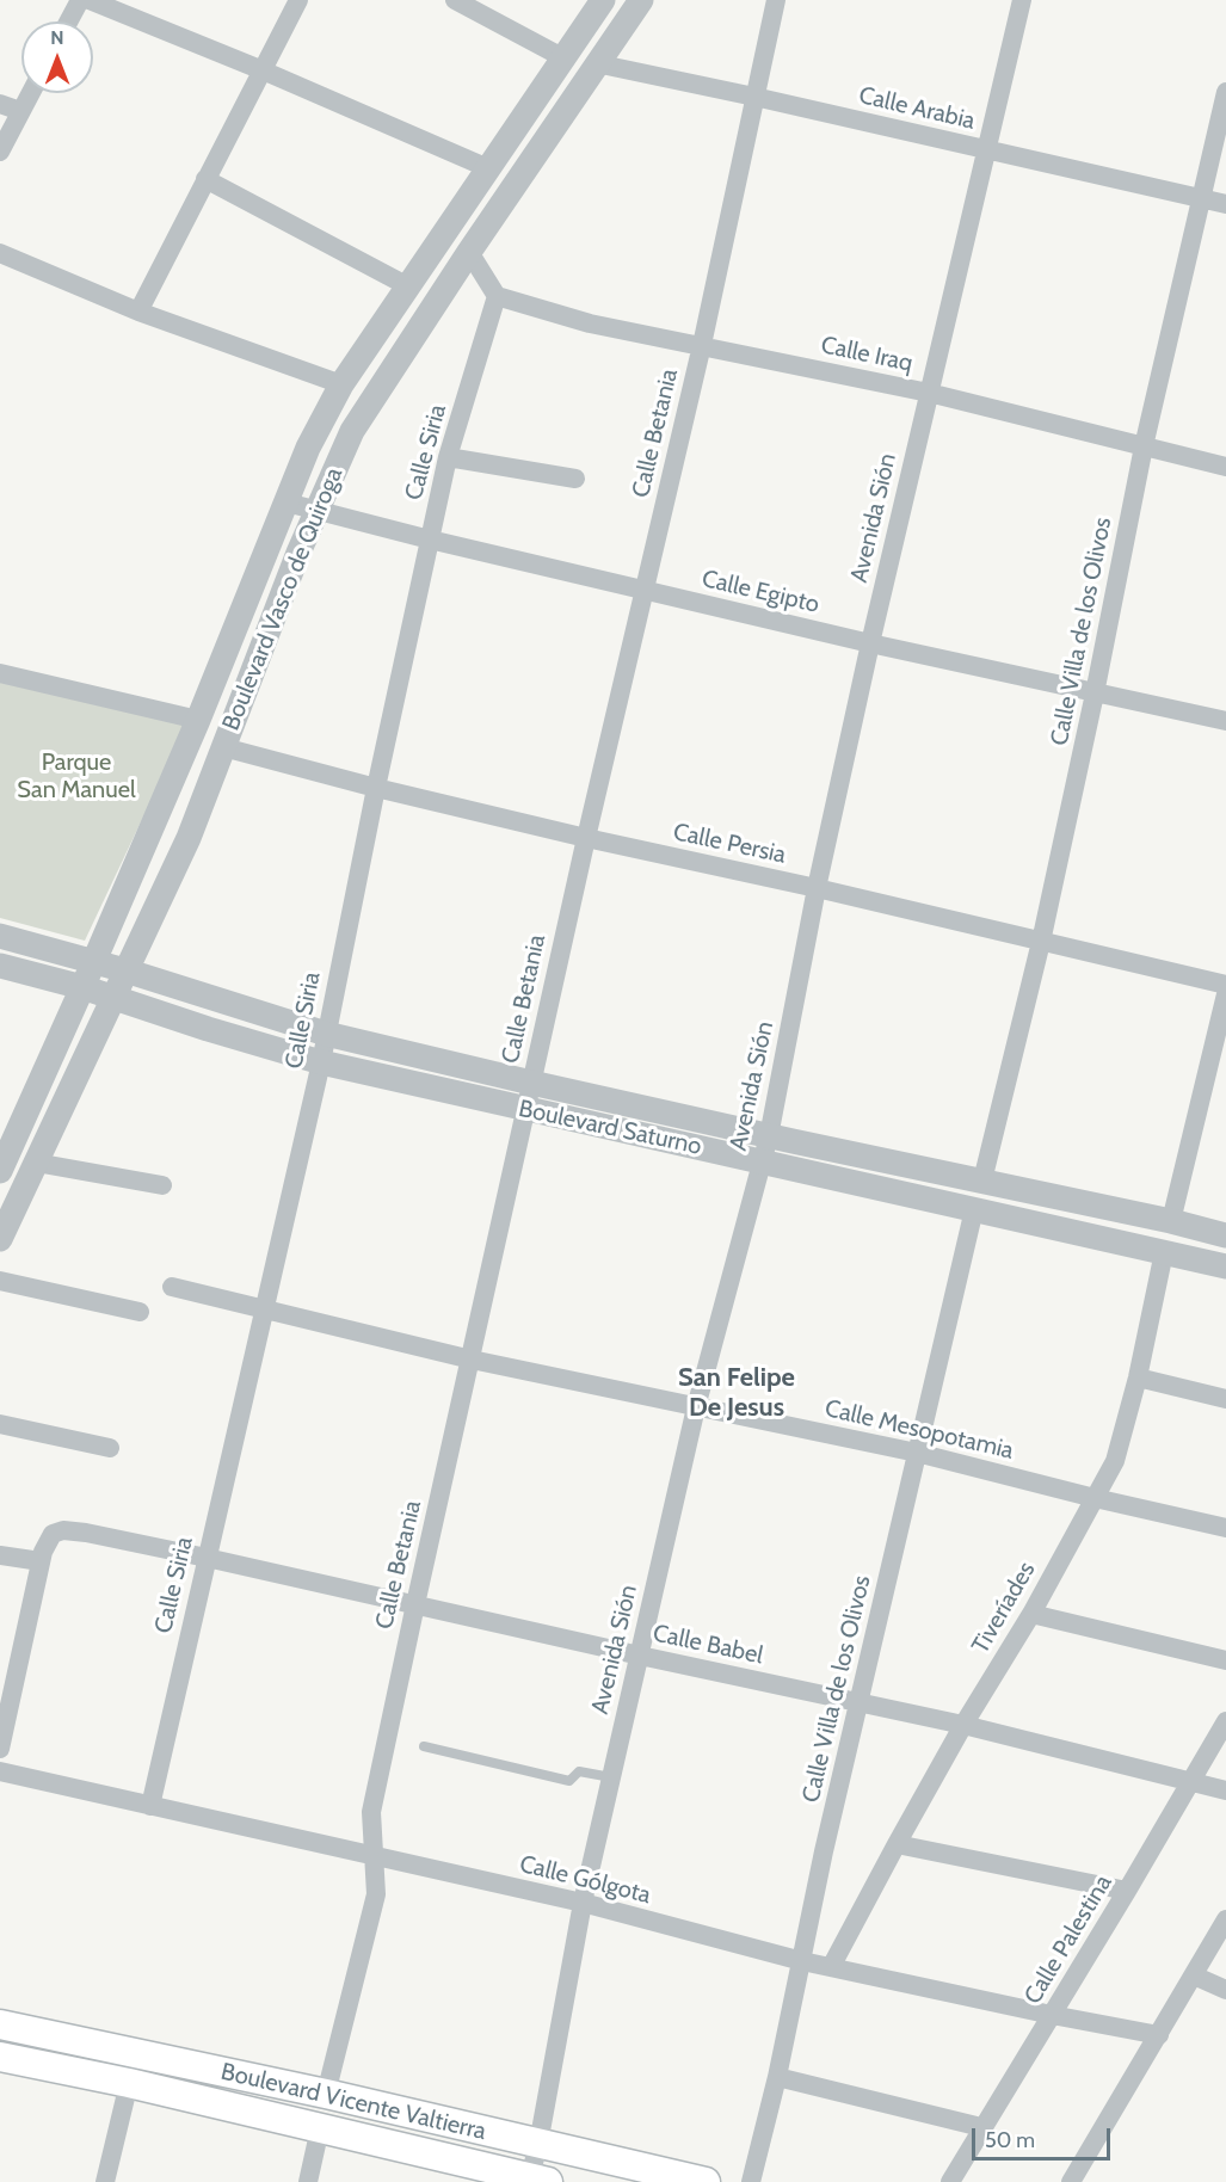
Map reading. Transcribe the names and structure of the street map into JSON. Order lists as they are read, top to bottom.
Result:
{
  "streets": {
    "main road": ["Boulevard Vicente Valtierra"],
    "street": [
      "Calle Arabia",
      "Calle Iraq",
      "Calle Betania",
      "Calle Siria",
      "Avenida Sión",
      "Calle Egipto",
      "Boulevard Vasco de Quiroga",
      "Calle Villa de los Olivos",
      "Calle Persia",
      "Boulevard Saturno",
      "Calle Mesopotamia",
      "Tiveríades",
      "Calle Babel",
      "Calle Gólgota",
      "Calle Palestina"
    ]
  },
  "crossings": [
    ["Calle Arabia", "Calle Betania"],
    ["Calle Arabia", "Avenida Sión"],
    ["Calle Arabia", "Boulevard Vasco de Quiroga"],
    ["Calle Arabia", "Calle Villa de los Olivos"],
    ["Calle Iraq", "Calle Betania"],
    ["Calle Iraq", "Calle Siria"],
    ["Calle Iraq", "Avenida Sión"],
    ["Calle Iraq", "Calle Villa de los Olivos"],
    ["Calle Betania", "Calle Egipto"],
    ["Calle Betania", "Calle Persia"],
    ["Calle Betania", "Boulevard Saturno"],
    ["Calle Betania", "Calle Mesopotamia"],
    ["Calle Betania", "Calle Babel"],
    ["Calle Betania", "Calle Gólgota"],
    ["Calle Betania", "Boulevard Vicente Valtierra"],
    ["Calle Siria", "Calle Egipto"],
    ["Calle Siria", "Calle Persia"],
    ["Calle Siria", "Boulevard Saturno"],
    ["Calle Siria", "Calle Mesopotamia"],
    ["Calle Siria", "Calle Babel"],
    ["Calle Siria", "Calle Gólgota"],
    ["Avenida Sión", "Calle Egipto"],
    ["Avenida Sión", "Calle Persia"],
    ["Avenida Sión", "Boulevard Saturno"],
    ["Avenida Sión", "Calle Mesopotamia"],
    ["Avenida Sión", "Calle Babel"],
    ["Avenida Sión", "Calle Gólgota"],
    ["Avenida Sión", "Boulevard Vicente Valtierra"],
    ["Calle Egipto", "Boulevard Vasco de Quiroga"],
    ["Calle Egipto", "Calle Villa de los Olivos"],
    ["Boulevard Vasco de Quiroga", "Calle Persia"],
    ["Boulevard Vasco de Quiroga", "Boulevard Saturno"],
    ["Calle Villa de los Olivos", "Calle Persia"],
    ["Calle Villa de los Olivos", "Boulevard Saturno"],
    ["Calle Villa de los Olivos", "Calle Mesopotamia"],
    ["Calle Villa de los Olivos", "Calle Babel"],
    ["Calle Villa de los Olivos", "Calle Gólgota"],
    ["Boulevard Saturno", "Tiveríades"],
    ["Calle Mesopotamia", "Tiveríades"],
    ["Tiveríades", "Calle Babel"],
    ["Tiveríades", "Calle Gólgota"],
    ["Calle Babel", "Calle Palestina"],
    ["Calle Gólgota", "Calle Palestina"]
  ],
  "districts": ["San Felipe De Jesus"],
  "parks": ["Parque San Manuel"],
  "scale_bar": "50 m",
  "north": "top"
}
